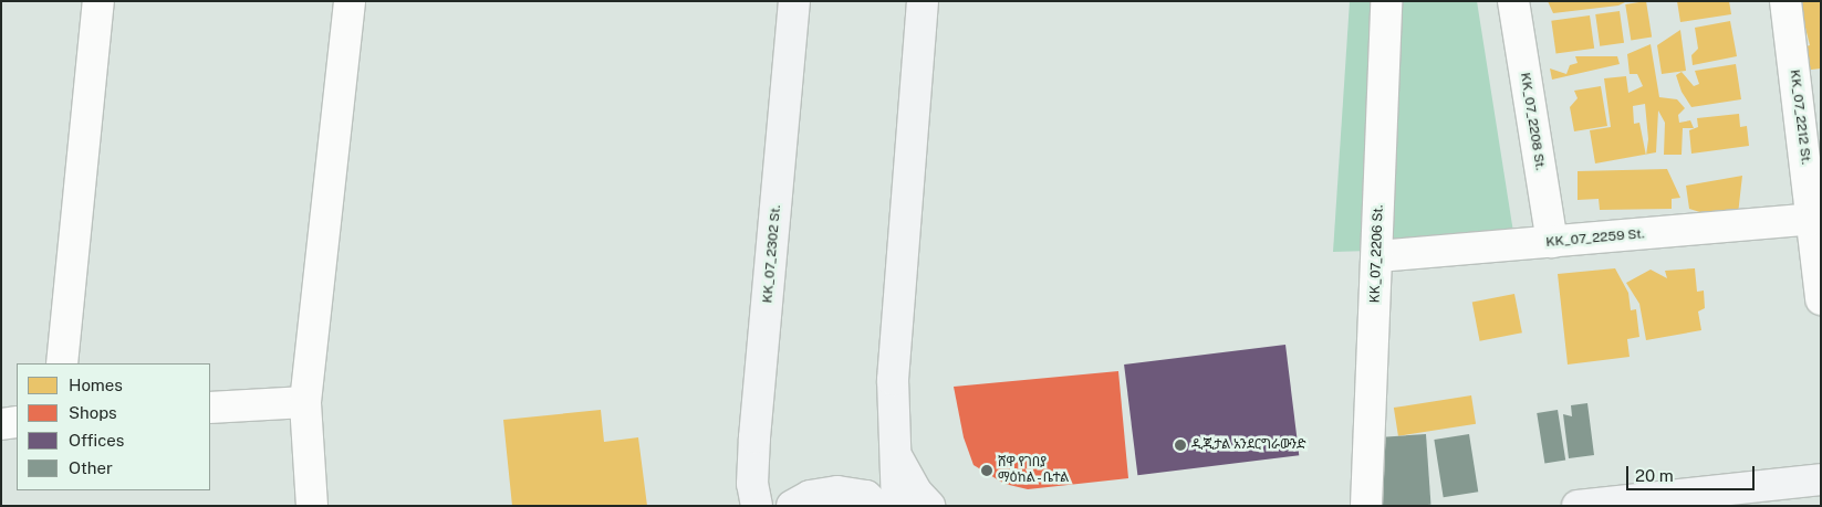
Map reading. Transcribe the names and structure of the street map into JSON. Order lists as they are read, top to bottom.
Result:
{
  "streets": {
    "main road": ["KK_07_2302 St."],
    "street": [
      "KK_07_2212 St.",
      "KK_07_2208 St.",
      "KK_07_2259 St.",
      "KK_07_2206 St."
    ]
  },
  "crossings": [
    ["KK_07_2212 St.", "KK_07_2259 St."],
    ["KK_07_2208 St.", "KK_07_2259 St."],
    ["KK_07_2259 St.", "KK_07_2206 St."]
  ],
  "places": ["ዲጂታል አንደርግራውንድ", "ሸዋ የገበያ ማዕከል - ቤተል"],
  "legend": [
    "Homes",
    "Shops",
    "Offices",
    "Other"
  ],
  "scale_bar": "20 m"
}
